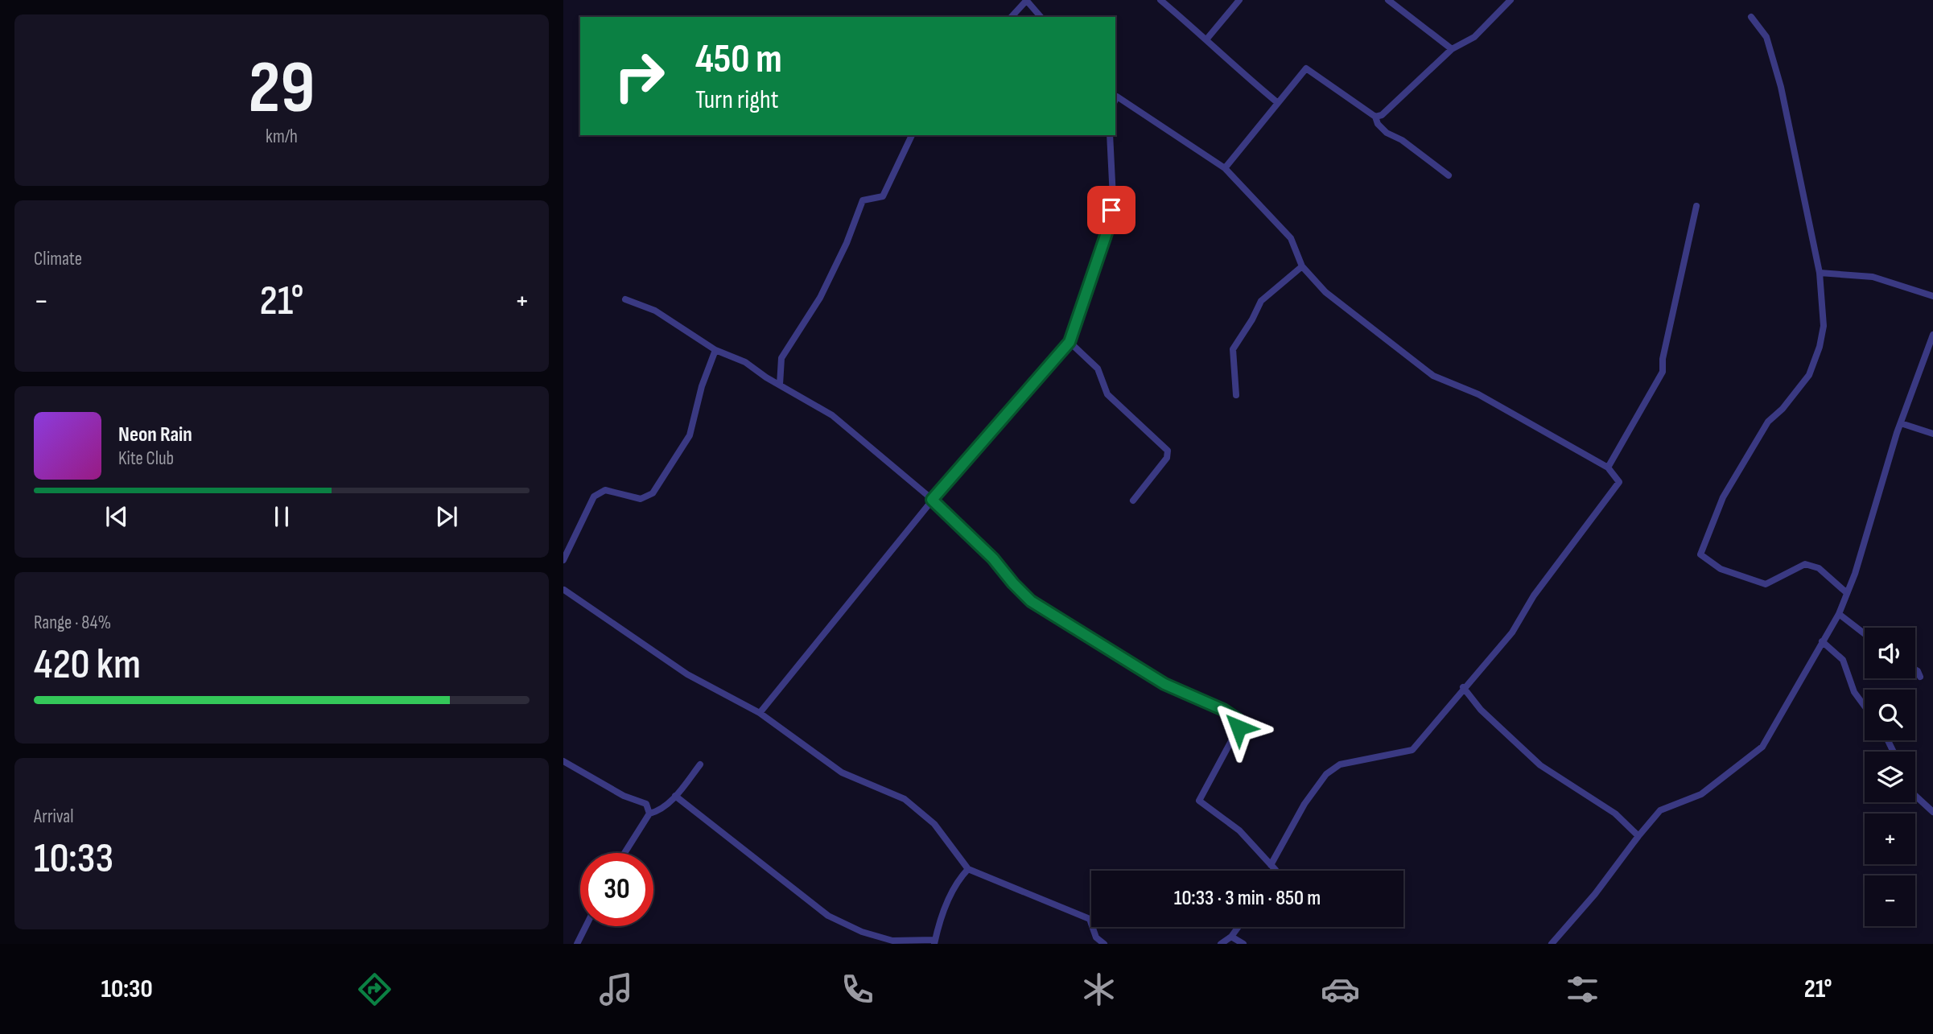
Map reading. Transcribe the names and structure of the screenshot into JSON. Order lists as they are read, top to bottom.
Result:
{
  "page": {
    "tile": [
      ["29", "km/h"],
      "Climate",
      ["Range · 84%", "420 km"],
      ["Arrival", "10:33"]
    ],
    "turn": ["450 m", "Turn right"],
    "heat": ["−", "21°", "+"],
    "song": ["Neon Rain", "Kite Club"],
    "map_buttons": ["+", "−"],
    "limit": "30",
    "trip": "10:33 · 3 min · 850 m",
    "tabs": ["10:30", "21°"]
  }
}
